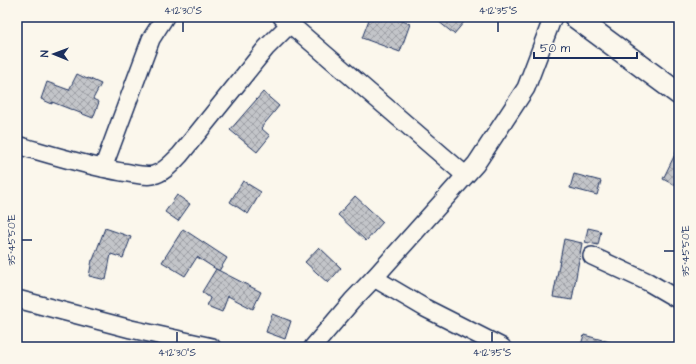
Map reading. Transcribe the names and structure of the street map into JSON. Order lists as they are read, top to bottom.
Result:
{
  "scale_bar": "50 m",
  "north": "left",
  "coordinates": ["4°12'30\"S", "4°12'35\"S", "35°45'50\"E"]
}
